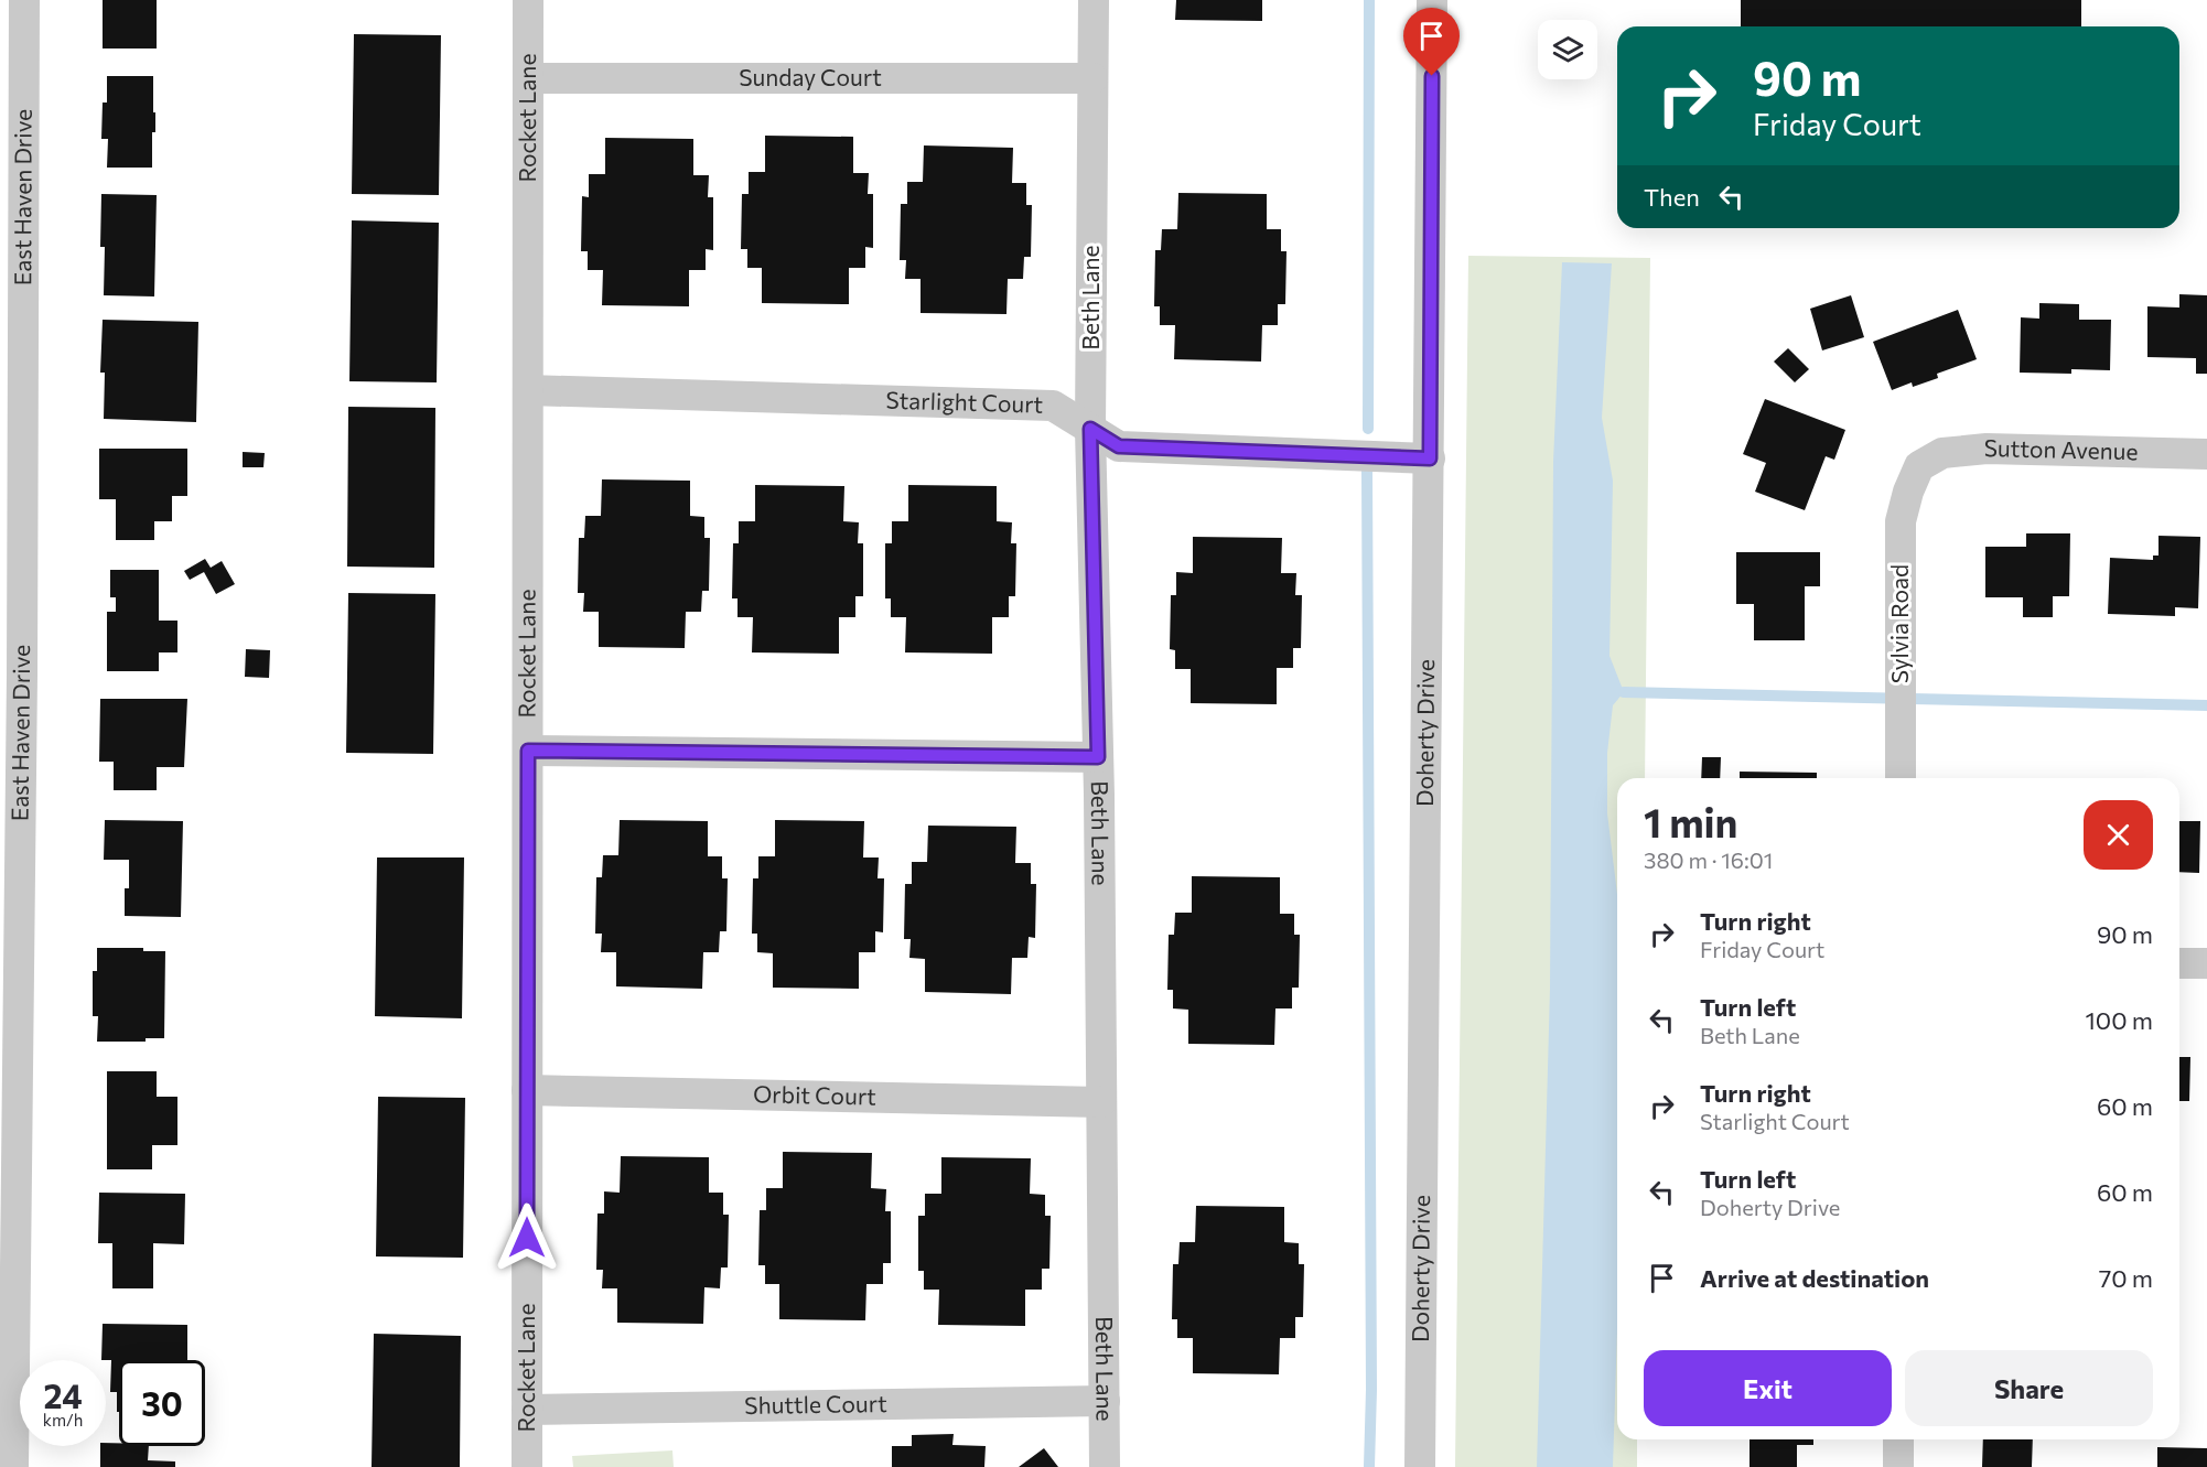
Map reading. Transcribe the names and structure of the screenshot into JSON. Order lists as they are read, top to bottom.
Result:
{
  "streets": {
    "street": [
      "Sunday Court",
      "Rocket Lane",
      "East Haven Drive",
      "Beth Lane",
      "Starlight Court",
      "Sutton Avenue",
      "Sylvia Road",
      "Doherty Drive",
      "Orbit Court",
      "Shuttle Court"
    ]
  },
  "crossings": [
    ["Sunday Court", "Rocket Lane"],
    ["Sunday Court", "Beth Lane"],
    ["Rocket Lane", "Starlight Court"],
    ["Rocket Lane", "Orbit Court"],
    ["Rocket Lane", "Shuttle Court"],
    ["Beth Lane", "Starlight Court"],
    ["Beth Lane", "Orbit Court"],
    ["Beth Lane", "Shuttle Court"],
    ["Starlight Court", "Doherty Drive"],
    ["Sutton Avenue", "Sylvia Road"]
  ],
  "page": {
    "turn": ["90 m", "Friday Court"],
    "then": "Then",
    "heading": ["1 min", "380 m · 16:01"],
    "list": [
      {
        "name": "Turn right",
        "note": "Friday Court",
        "value": "90 m"
      },
      {
        "name": "Turn left",
        "note": "Beth Lane",
        "value": "100 m"
      },
      {
        "name": "Turn right",
        "note": "Starlight Court",
        "value": "60 m"
      },
      {
        "name": "Turn left",
        "note": "Doherty Drive",
        "value": "60 m"
      },
      {
        "name": "Arrive at destination",
        "value": "70 m"
      }
    ],
    "buttons": ["Exit", "Share"],
    "speed": "24 km/h",
    "limit": "30"
  }
}
